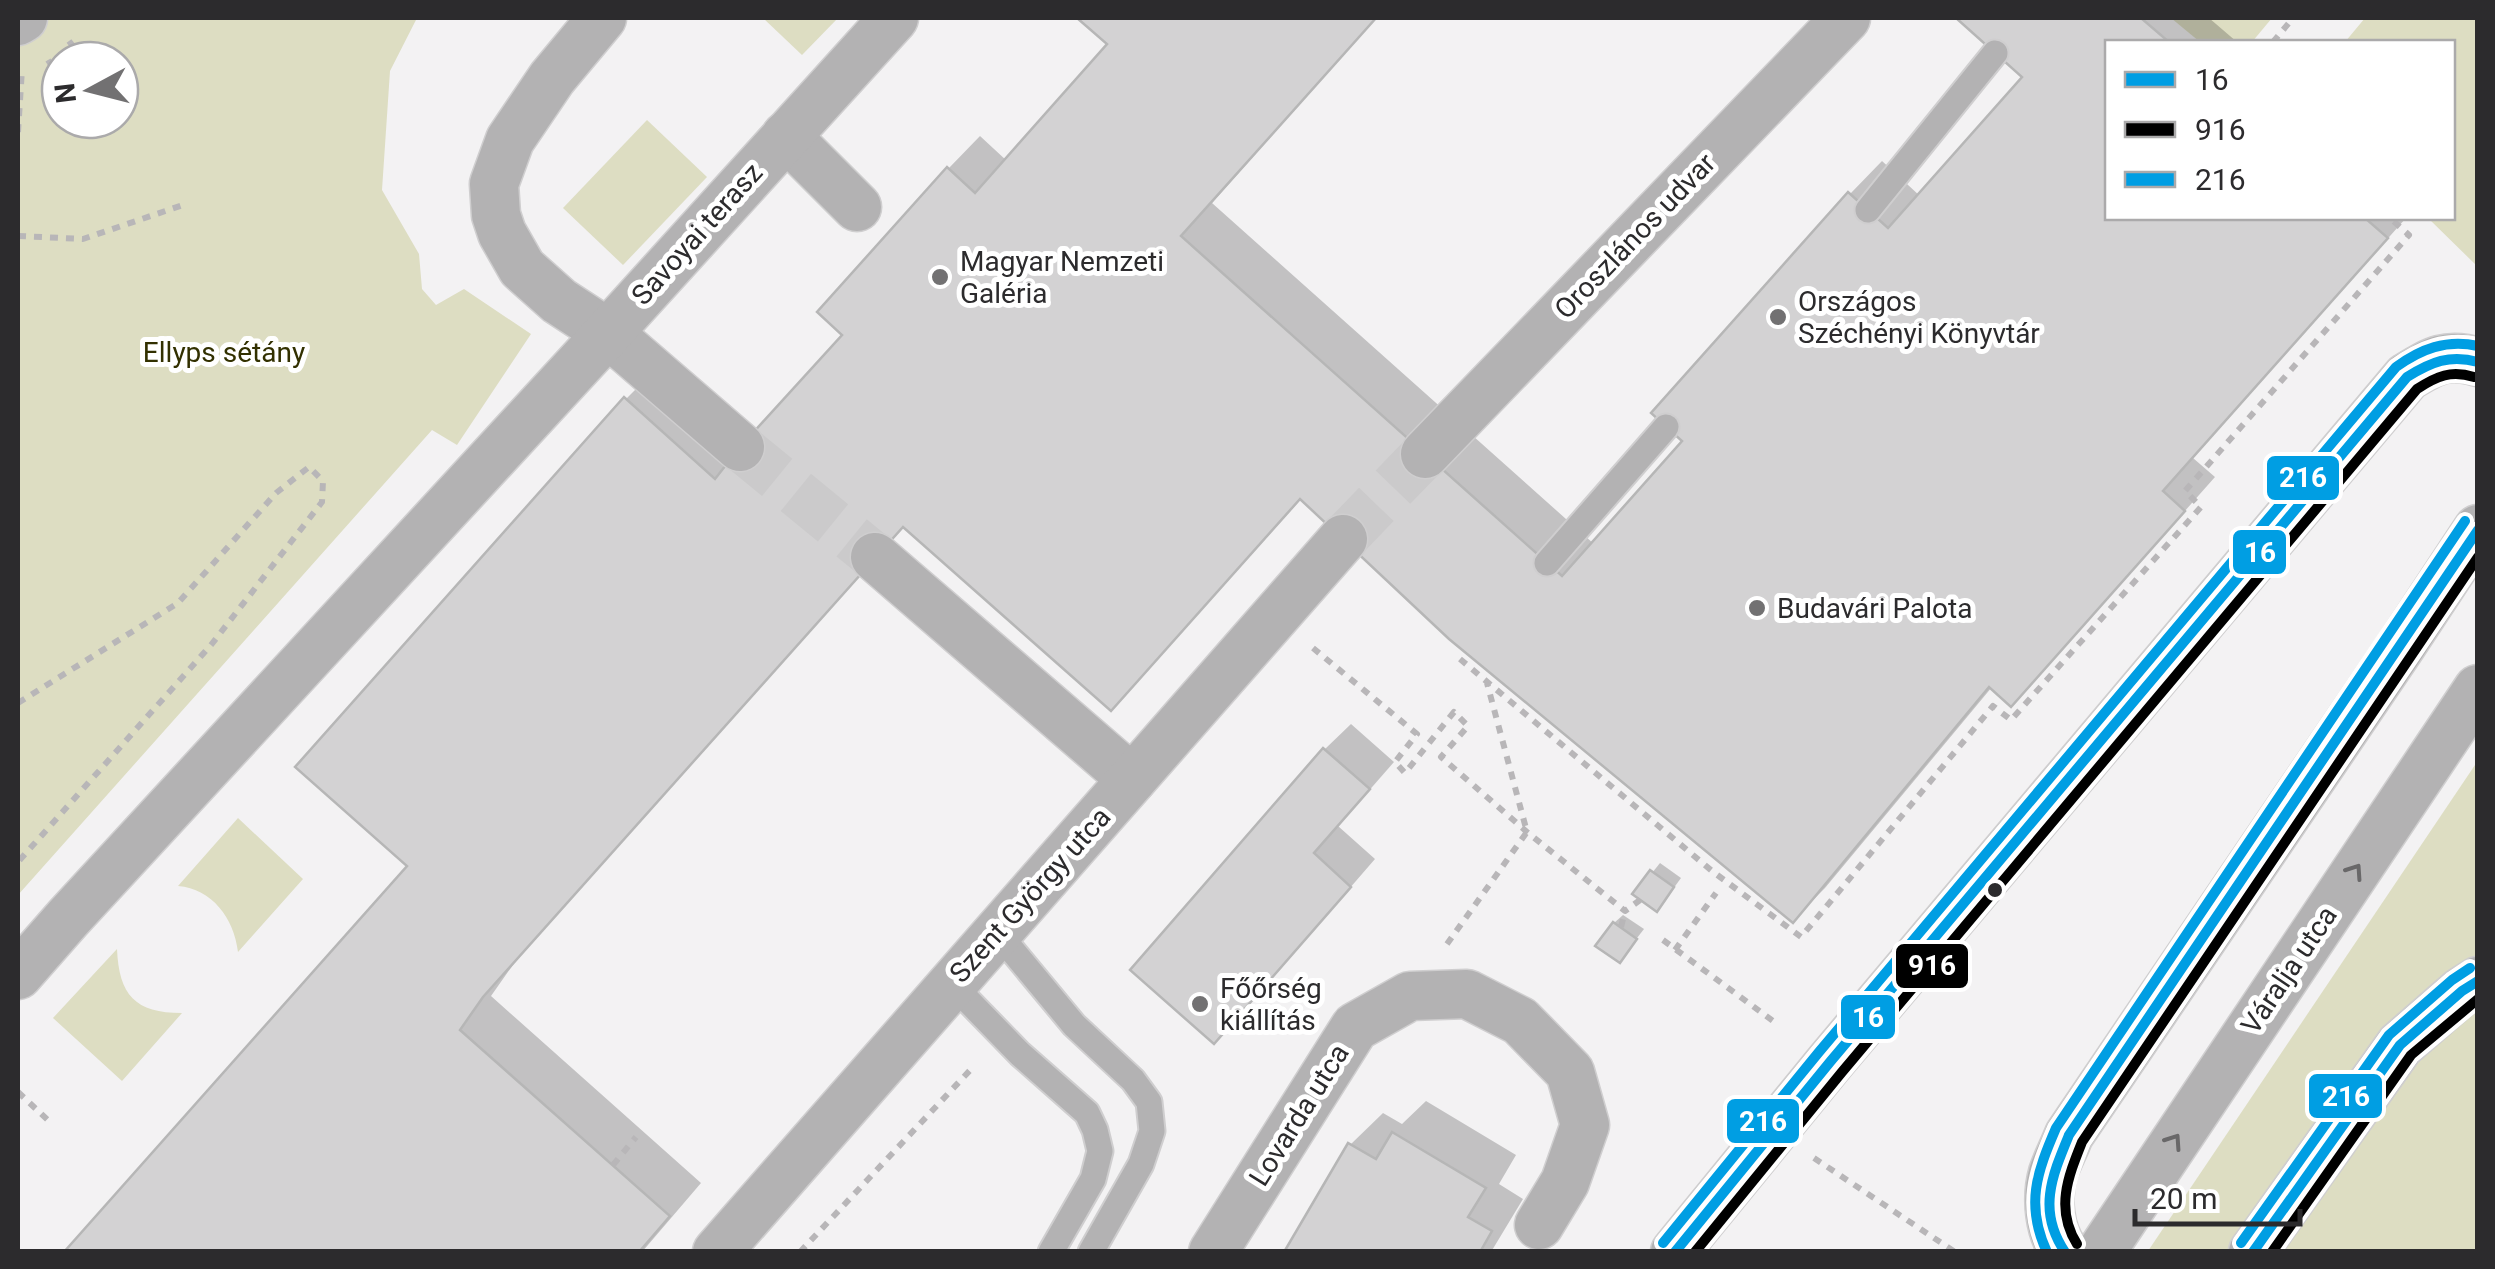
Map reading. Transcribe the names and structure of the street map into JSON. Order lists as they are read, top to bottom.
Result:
{
  "streets": {
    "street": [
      "Savoyai terasz",
      "Oroszlános udvar",
      "Szent György utca",
      "Váralja utca",
      "Lovarda utca"
    ]
  },
  "parks": ["Ellyps sétány"],
  "places": [
    "Magyar Nemzeti Galéria",
    "Országos Széchényi Könyvtár",
    "Budavári Palota",
    "Főőrség kiállítás"
  ],
  "lines": ["transit line 216", "transit line 16", "transit line 916"],
  "legend": ["16", "916", "216"],
  "scale_bar": "20 m",
  "north": "left"
}
